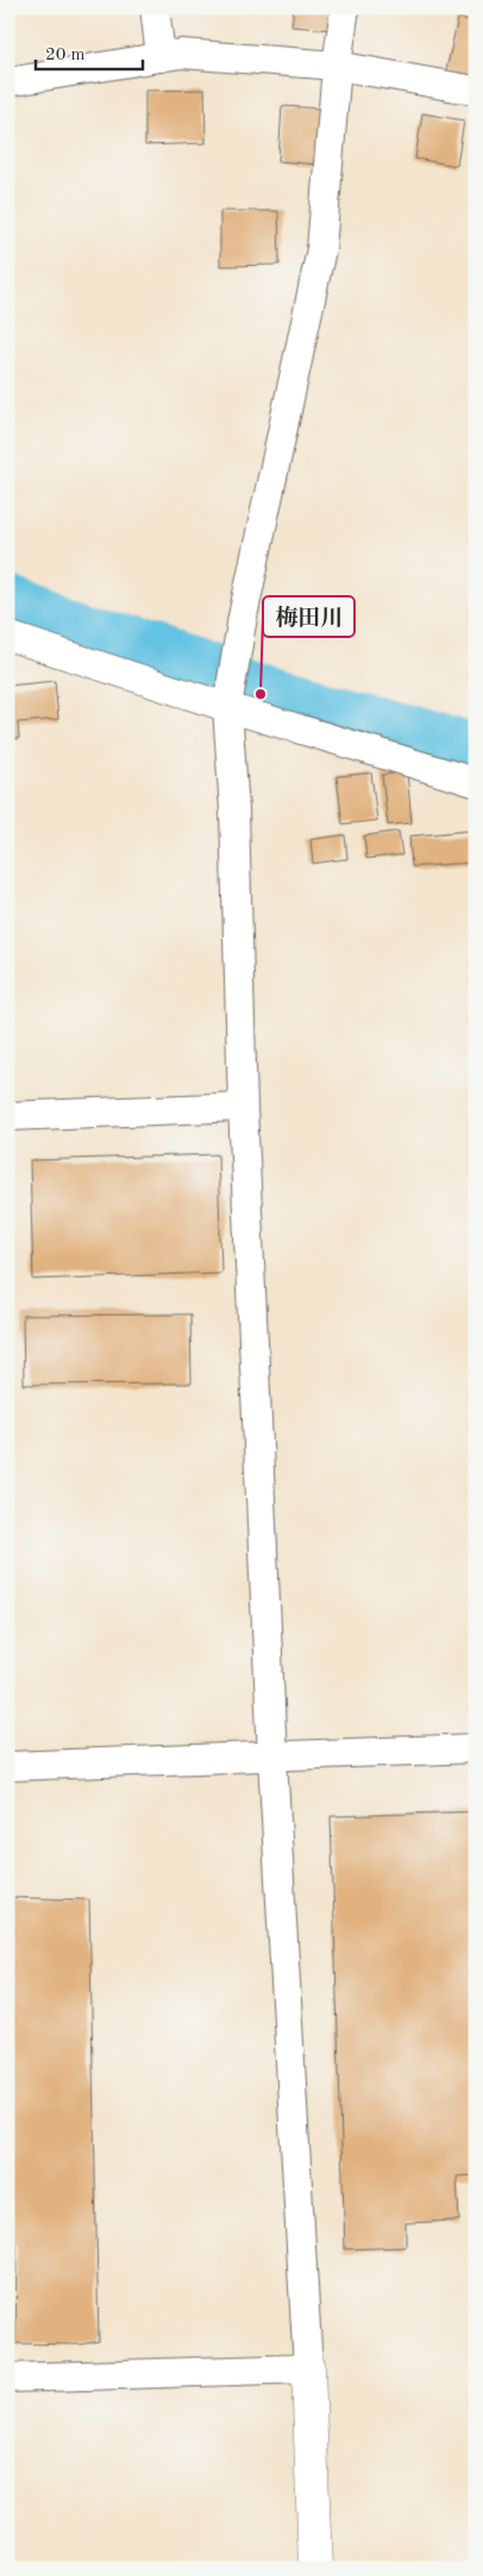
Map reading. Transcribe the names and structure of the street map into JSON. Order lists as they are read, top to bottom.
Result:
{
  "places": ["梅田川"],
  "scale_bar": "20 m"
}
